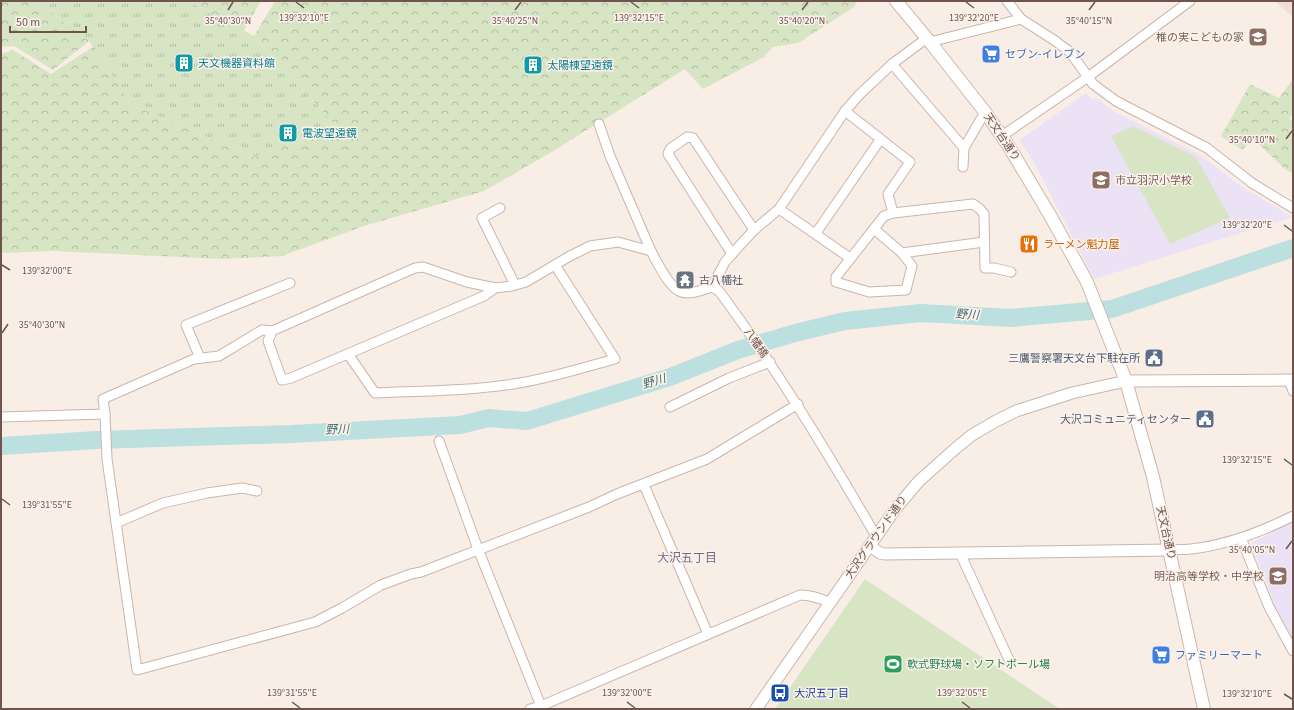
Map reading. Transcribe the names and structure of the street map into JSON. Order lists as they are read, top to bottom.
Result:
{
  "streets": {
    "main road": ["天文台通り"],
    "street": ["八幡橋", "大沢グラウンド通り"]
  },
  "crossings": [
    ["天文台通り", "大沢グラウンド通り"],
    ["八幡橋", "大沢グラウンド通り"]
  ],
  "districts": ["大沢五丁目"],
  "water": ["野川"],
  "places": {
    "school or university": ["椎の実こどもの家", "市立羽沢小学校", "明治高等学校・中学校"],
    "supermarket": ["セブン-イレブン", "ファミリーマート"],
    "building": ["天文機器資料館", "太陽棟望遠鏡", "電波望遠鏡"],
    "restaurant": ["ラーメン魁力屋"],
    "temple": ["古八幡社"],
    "public building": ["三鷹警察署天文台下駐在所", "大沢コミュニティセンター"],
    "sports": ["軟式野球場・ソフトボール場"],
    "bus stop": ["大沢五丁目"]
  },
  "scale_bar": "50 m",
  "coordinates": [
    "139°32'10\"E",
    "139°32'15\"E",
    "139°32'20\"E",
    "35°40'30\"N",
    "35°40'25\"N",
    "35°40'20\"N",
    "35°40'15\"N",
    "35°40'10\"N",
    "139°32'00\"E",
    "139°31'55\"E",
    "35°40'05\"N",
    "139°32'05\"E"
  ]
}
